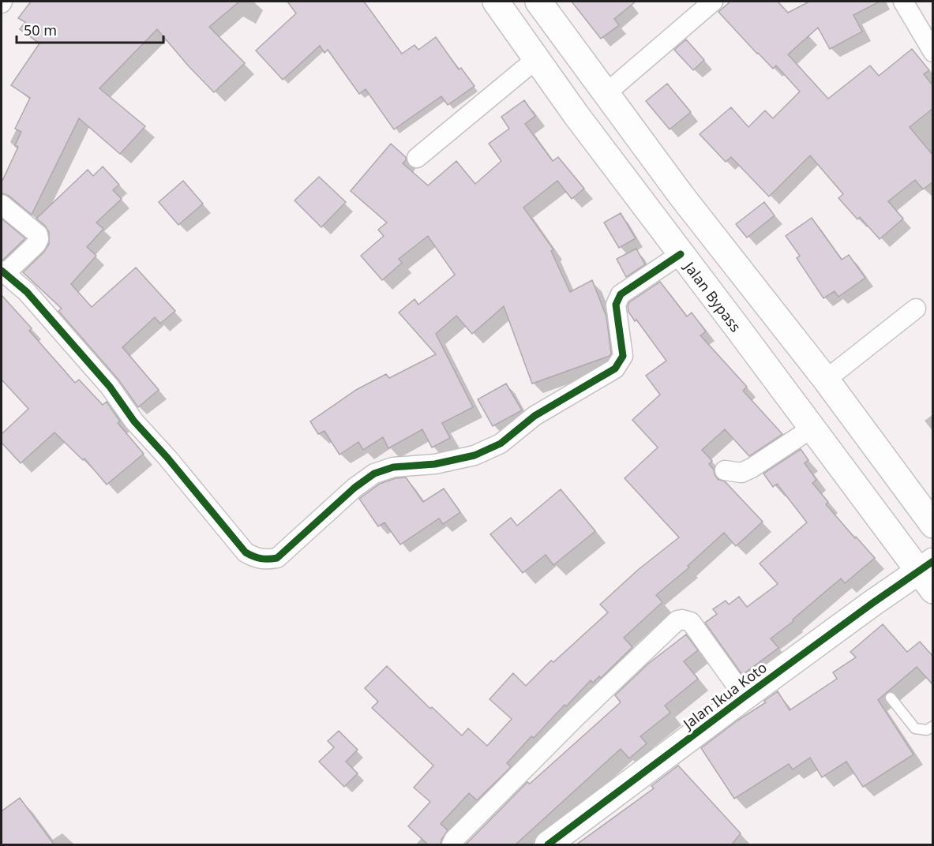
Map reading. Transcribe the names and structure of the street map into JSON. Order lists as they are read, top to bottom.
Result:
{
  "streets": {
    "main road": ["Jalan Bypass", "Jalan Ikua Koto"]
  },
  "crossings": [
    ["Jalan Bypass", "Jalan Ikua Koto"]
  ],
  "scale_bar": "50 m"
}
